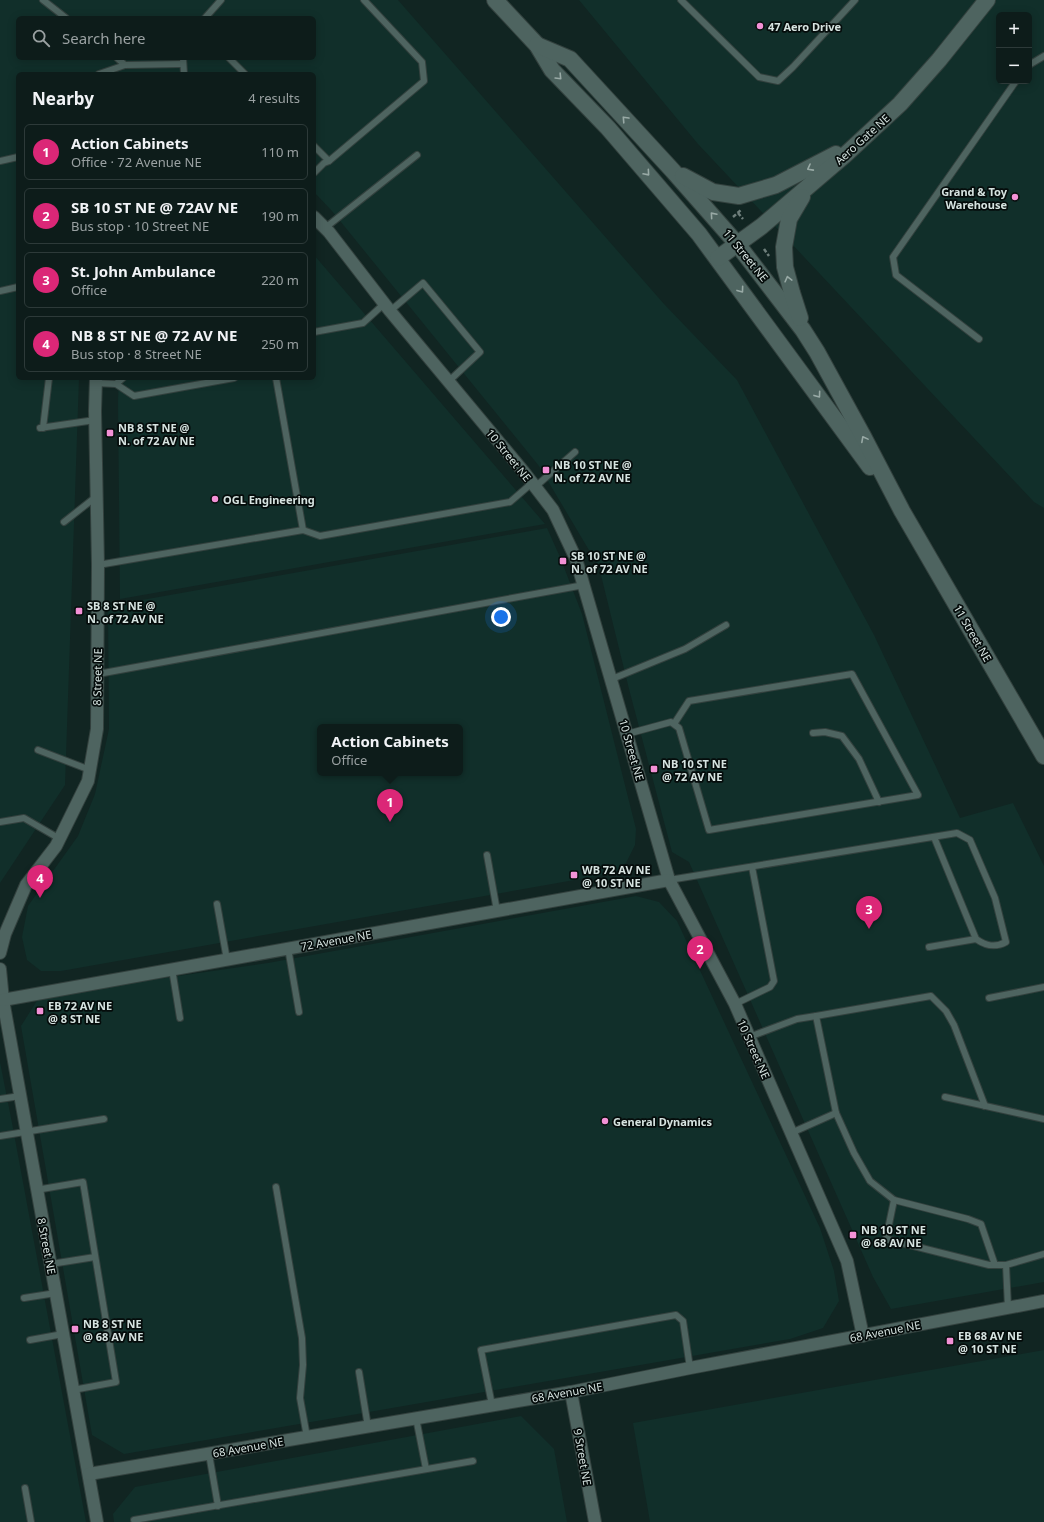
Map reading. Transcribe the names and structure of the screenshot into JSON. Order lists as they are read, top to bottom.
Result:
{
  "streets": {
    "street": [
      "Aero Gate NE",
      "11 Street NE",
      "10 Street NE",
      "8 Street NE",
      "72 Avenue NE",
      "68 Avenue NE",
      "9 Street NE"
    ]
  },
  "crossings": [
    ["Aero Gate NE", "11 Street NE"],
    ["10 Street NE", "72 Avenue NE"],
    ["10 Street NE", "68 Avenue NE"],
    ["8 Street NE", "72 Avenue NE"],
    ["8 Street NE", "68 Avenue NE"],
    ["68 Avenue NE", "9 Street NE"]
  ],
  "places": {
    "other": [
      "47 Aero Drive",
      "Grand & Toy Warehouse",
      "OGL Engineering",
      "General Dynamics"
    ],
    "transit": [
      "NB 8 ST NE @ N. of 72 AV NE",
      "NB 10 ST NE @ N. of 72 AV NE",
      "SB 10 ST NE @ N. of 72 AV NE",
      "SB 8 ST NE @ N. of 72 AV NE",
      "NB 10 ST NE @ 72 AV NE",
      "WB 72 AV NE @ 10 ST NE",
      "EB 72 AV NE @ 8 ST NE",
      "NB 10 ST NE @ 68 AV NE",
      "NB 8 ST NE @ 68 AV NE",
      "EB 68 AV NE @ 10 ST NE"
    ]
  },
  "page": {
    "map_buttons": ["+", "−"],
    "search": "Search here",
    "heading": ["Nearby", "4 results"],
    "list": [
      {
        "mark": "1",
        "name": "Action Cabinets",
        "note": "Office · 72 Avenue NE",
        "value": "110 m"
      },
      {
        "mark": "2",
        "name": "SB 10 ST NE @ 72AV NE",
        "note": "Bus stop · 10 Street NE",
        "value": "190 m"
      },
      {
        "mark": "3",
        "name": "St. John Ambulance",
        "note": "Office",
        "value": "220 m"
      },
      {
        "mark": "4",
        "name": "NB 8 ST NE @ 72 AV NE",
        "note": "Bus stop · 8 Street NE",
        "value": "250 m"
      }
    ],
    "popup": ["Action Cabinets", "Office"],
    "pins": [
      "1",
      "4",
      "3",
      "2"
    ]
  }
}
